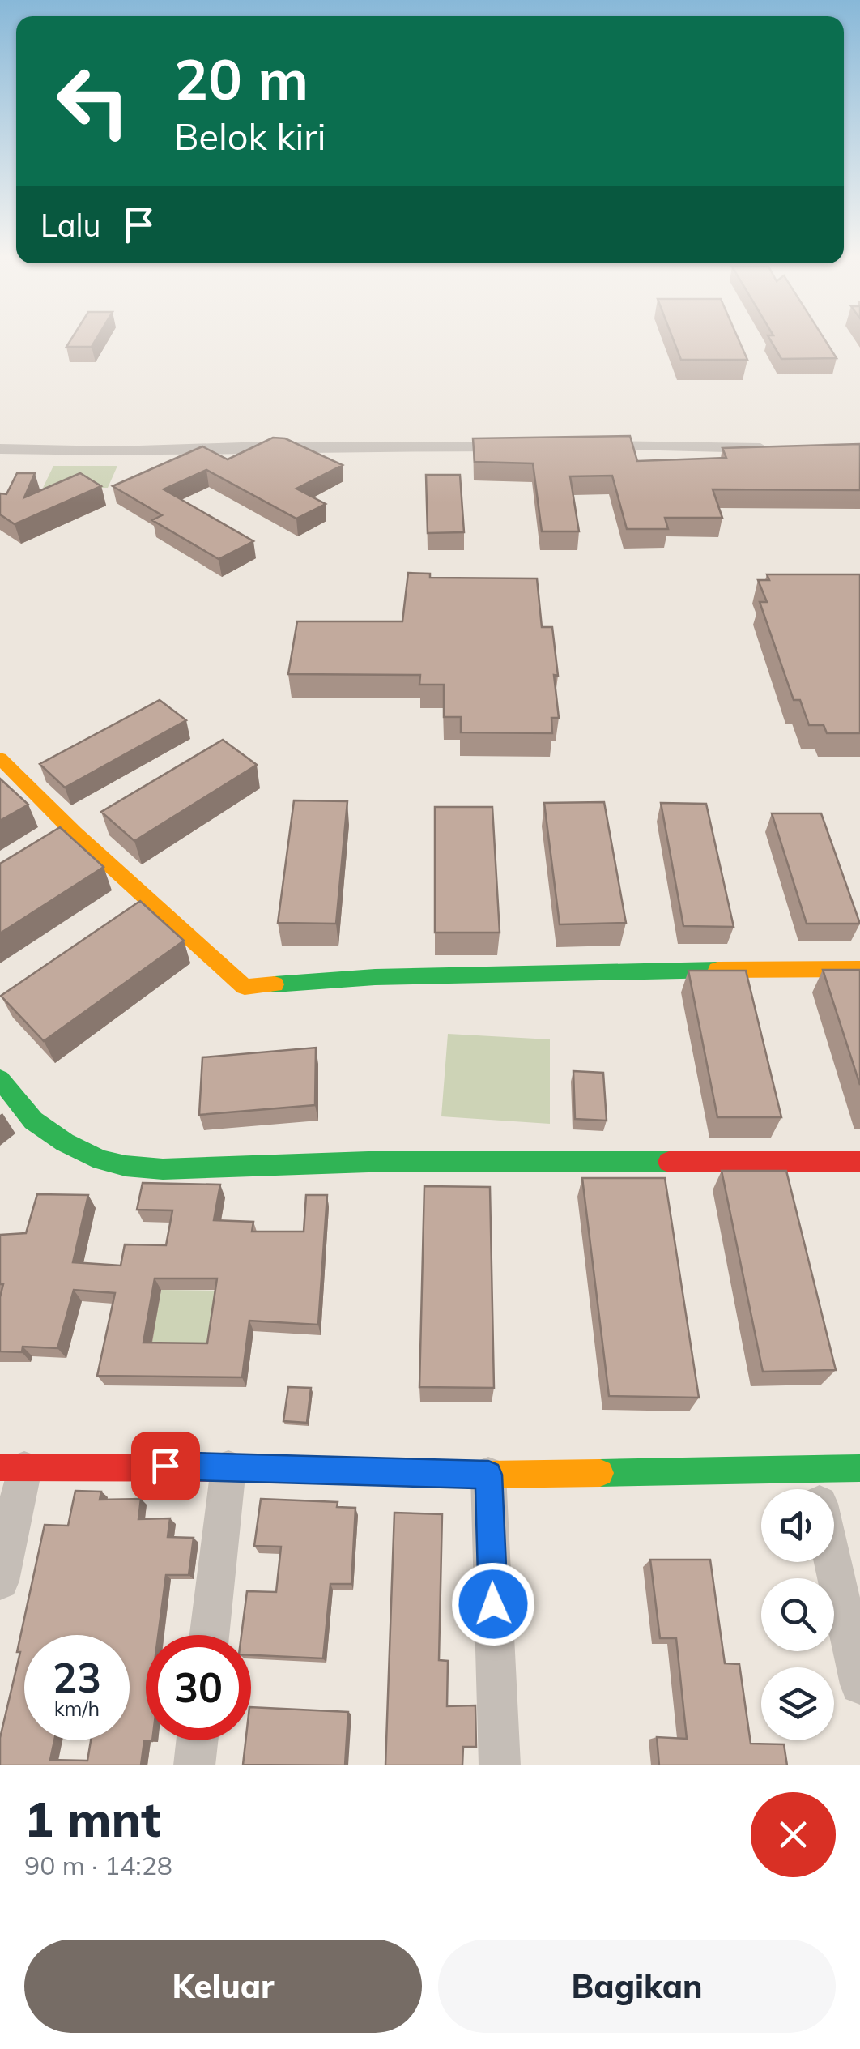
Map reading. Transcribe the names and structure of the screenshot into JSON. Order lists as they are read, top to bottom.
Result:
{
  "page": {
    "turn": ["20 m", "Belok kiri"],
    "then": "Lalu",
    "speed": "23 km/h",
    "limit": "30",
    "heading": ["1 mnt", "90 m · 14:28"],
    "buttons": ["Keluar", "Bagikan"]
  }
}
